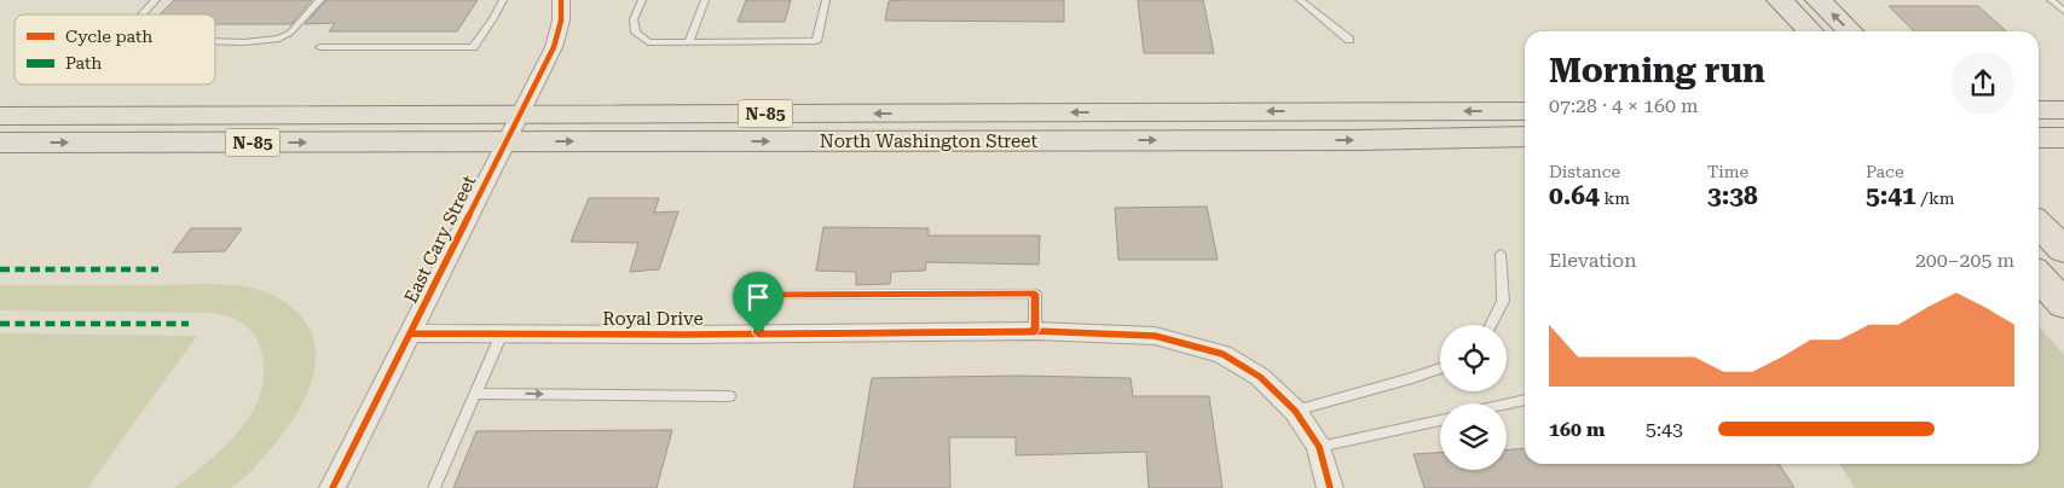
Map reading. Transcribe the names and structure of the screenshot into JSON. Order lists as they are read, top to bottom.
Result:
{
  "streets": {
    "main road": ["N-85", "North Washington Street"],
    "street": ["East Cary Street", "Royal Drive"]
  },
  "crossings": [
    ["North Washington Street", "East Cary Street"],
    ["East Cary Street", "Royal Drive"]
  ],
  "legend": ["Cycle path", "Path"],
  "page": {
    "heading": ["Morning run", "07:28 · 4 × 160 m"],
    "stats": [
      ["Distance", "0.64 km"],
      ["Time", "3:38"],
      ["Pace", "5:41 /km"]
    ],
    "chart": ["Elevation", "200–205 m"],
    "list": [
      {
        "name": "160 m",
        "note": "5:43"
      }
    ]
  }
}
